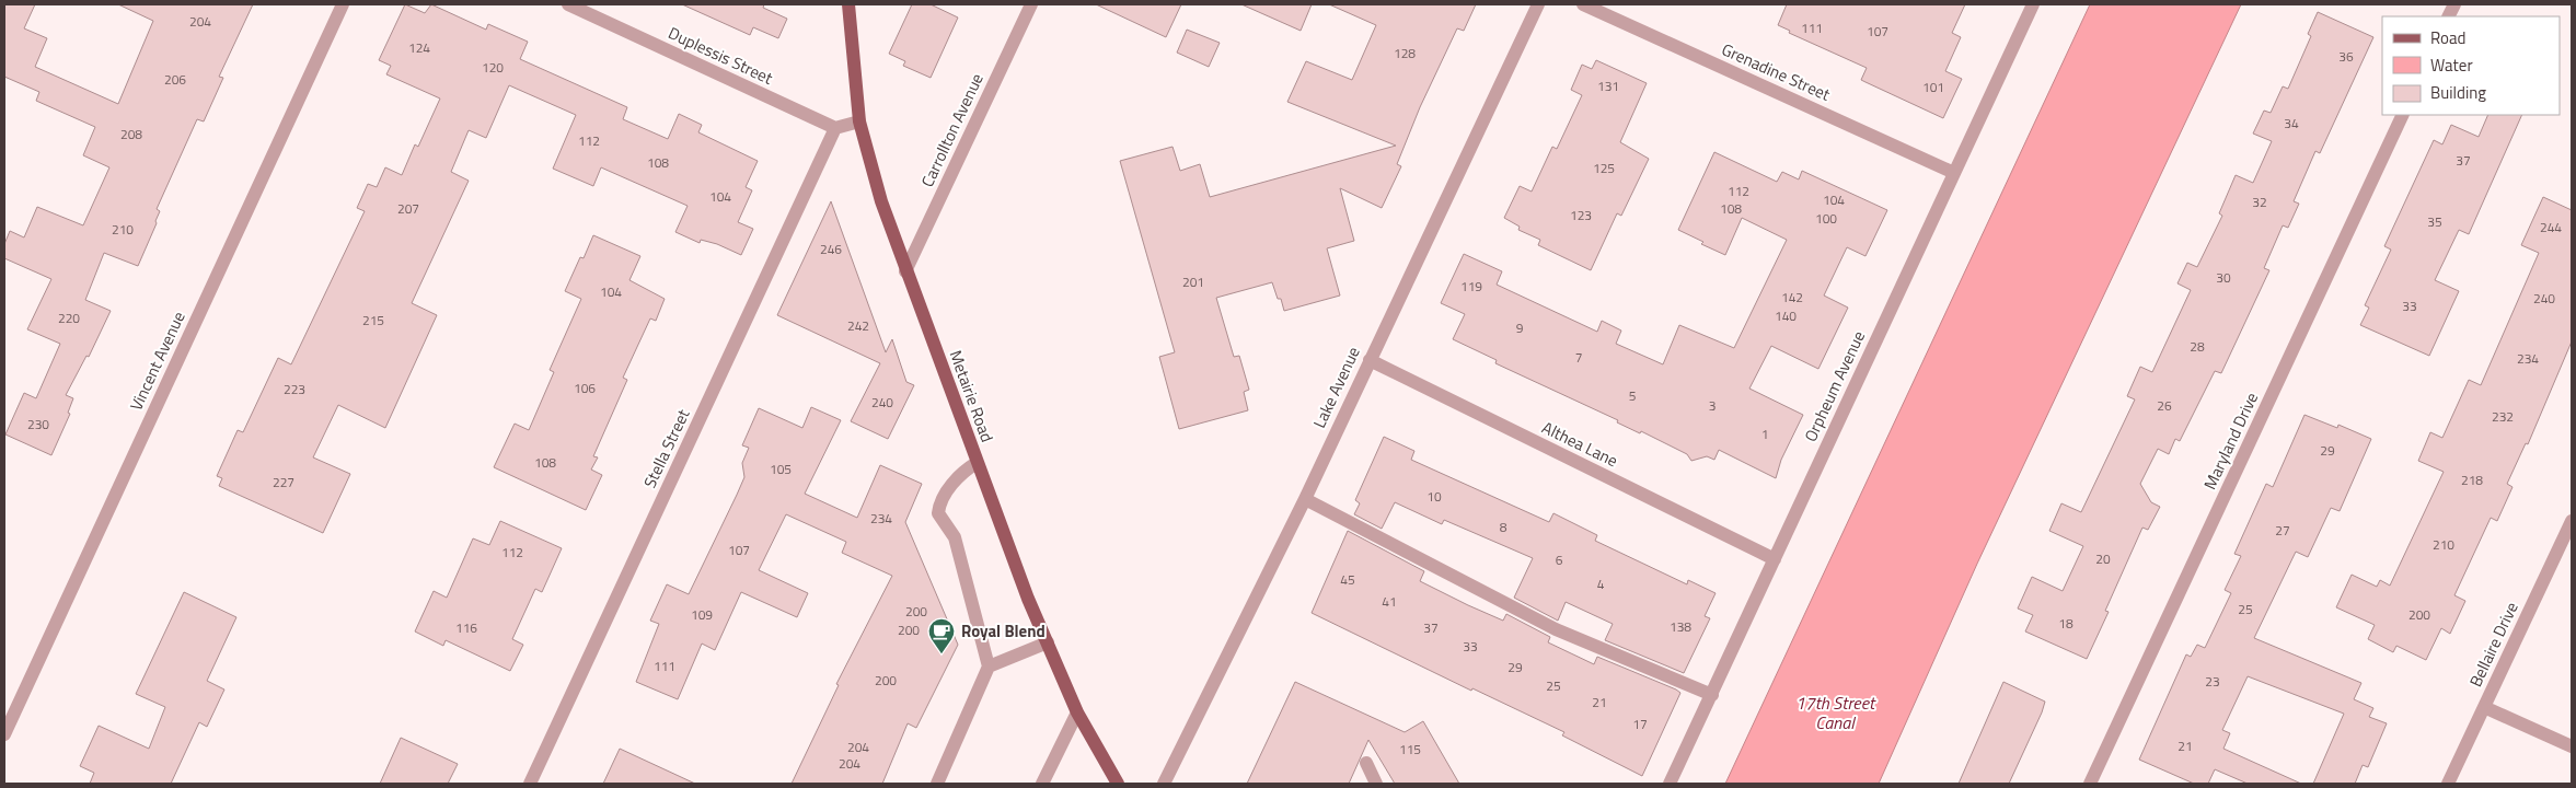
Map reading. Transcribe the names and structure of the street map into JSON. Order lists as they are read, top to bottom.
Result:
{
  "streets": {
    "main road": ["Metairie Road"],
    "street": [
      "Duplessis Street",
      "Grenadine Street",
      "Carrollton Avenue",
      "Vincent Avenue",
      "Orpheum Avenue",
      "Lake Avenue",
      "Maryland Drive",
      "Althea Lane",
      "Stella Street",
      "Bellaire Drive"
    ]
  },
  "crossings": [
    ["Duplessis Street", "Stella Street"],
    ["Grenadine Street", "Orpheum Avenue"],
    ["Carrollton Avenue", "Metairie Road"],
    ["Orpheum Avenue", "Althea Lane"],
    ["Lake Avenue", "Althea Lane"]
  ],
  "water": ["17th Street Canal"],
  "places": {
    "cafe": ["Royal Blend"]
  },
  "house_numbers": [
    "204",
    "111",
    "107",
    "124",
    "128",
    "36",
    "120",
    "206",
    "131",
    "101",
    "34",
    "208",
    "112",
    "37",
    "108",
    "125",
    "112",
    "104",
    "104",
    "32",
    "207",
    "108",
    "123",
    "100",
    "35",
    "244",
    "210",
    "246",
    "30",
    "201",
    "119",
    "104",
    "142",
    "240",
    "33",
    "140",
    "220",
    "215",
    "242",
    "9",
    "28",
    "7",
    "234",
    "106",
    "223",
    "5",
    "240",
    "3",
    "26",
    "232",
    "230",
    "1",
    "29",
    "108",
    "105",
    "218",
    "227",
    "10",
    "234",
    "8",
    "27",
    "210",
    "107",
    "112",
    "20",
    "6",
    "45",
    "4",
    "41",
    "25",
    "200",
    "109",
    "200",
    "18",
    "138",
    "116",
    "37",
    "200",
    "33",
    "111",
    "29",
    "200",
    "23",
    "25",
    "21",
    "17",
    "21",
    "204",
    "115",
    "204"
  ],
  "legend": ["Road", "Water", "Building"]
}
